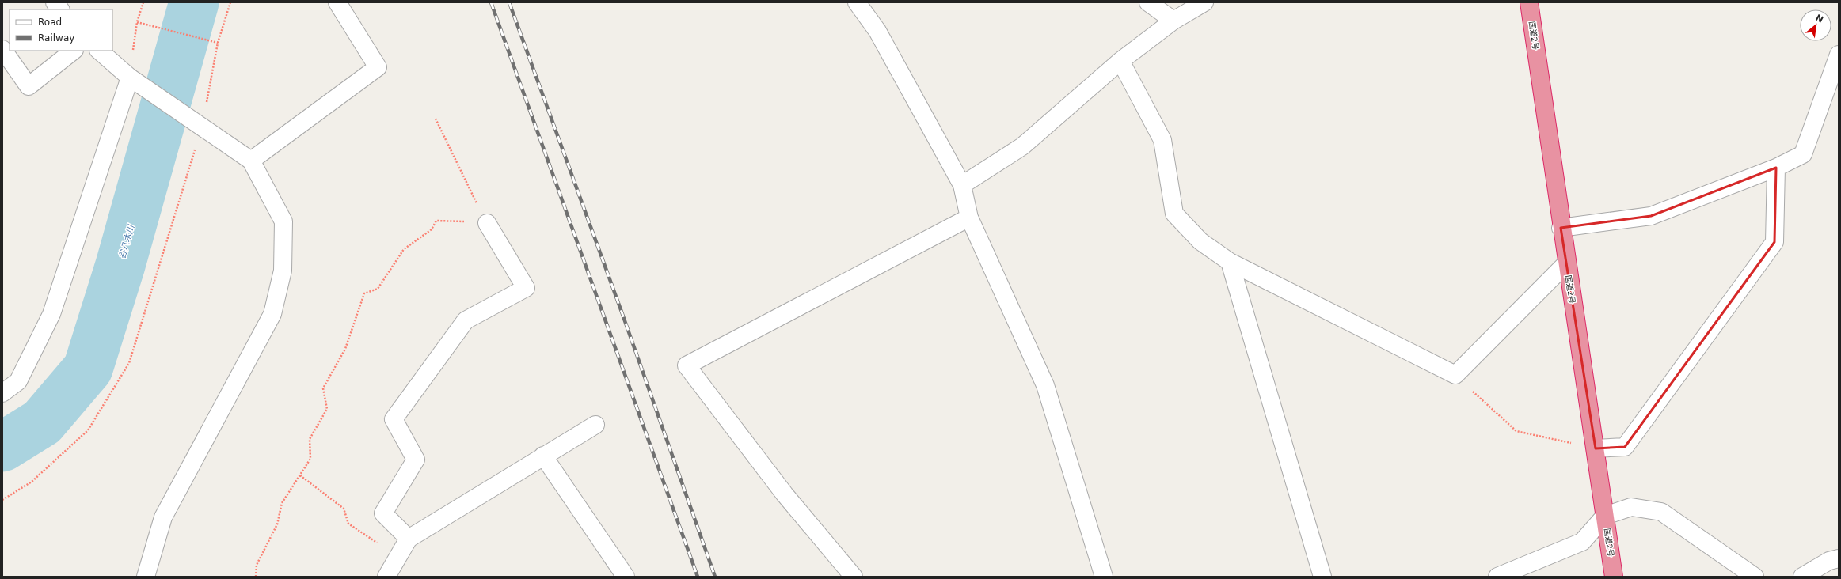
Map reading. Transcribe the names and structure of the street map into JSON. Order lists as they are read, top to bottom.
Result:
{
  "streets": {
    "highway": ["国道2号"]
  },
  "water": ["谷八木川"],
  "legend": ["Road", "Railway"],
  "north": "top right"
}
